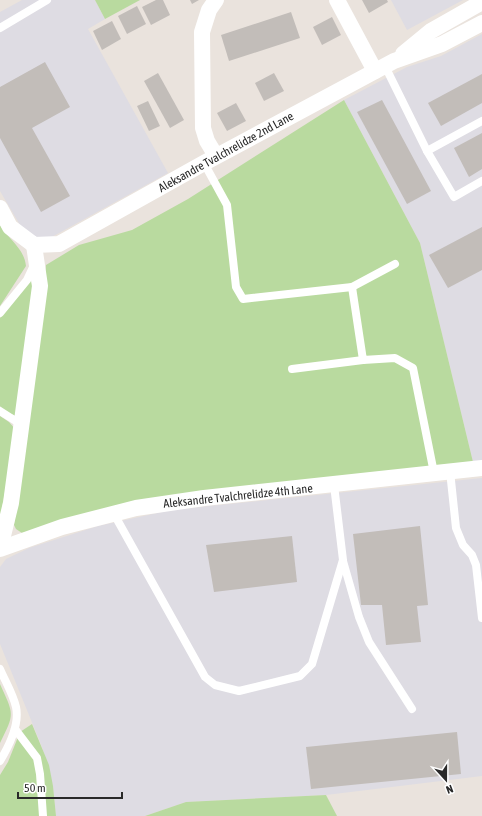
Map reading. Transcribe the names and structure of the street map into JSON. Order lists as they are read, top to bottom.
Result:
{
  "streets": {
    "street": ["Aleksandre Tvalchrelidze 2nd Lane", "Aleksandre Tvalchrelidze 4th Lane"]
  },
  "crossings": [
    ["Aleksandre Tvalchrelidze 2nd Lane", "Aleksandre Tvalchrelidze 4th Lane"]
  ],
  "scale_bar": "50 m",
  "north": "bottom"
}
